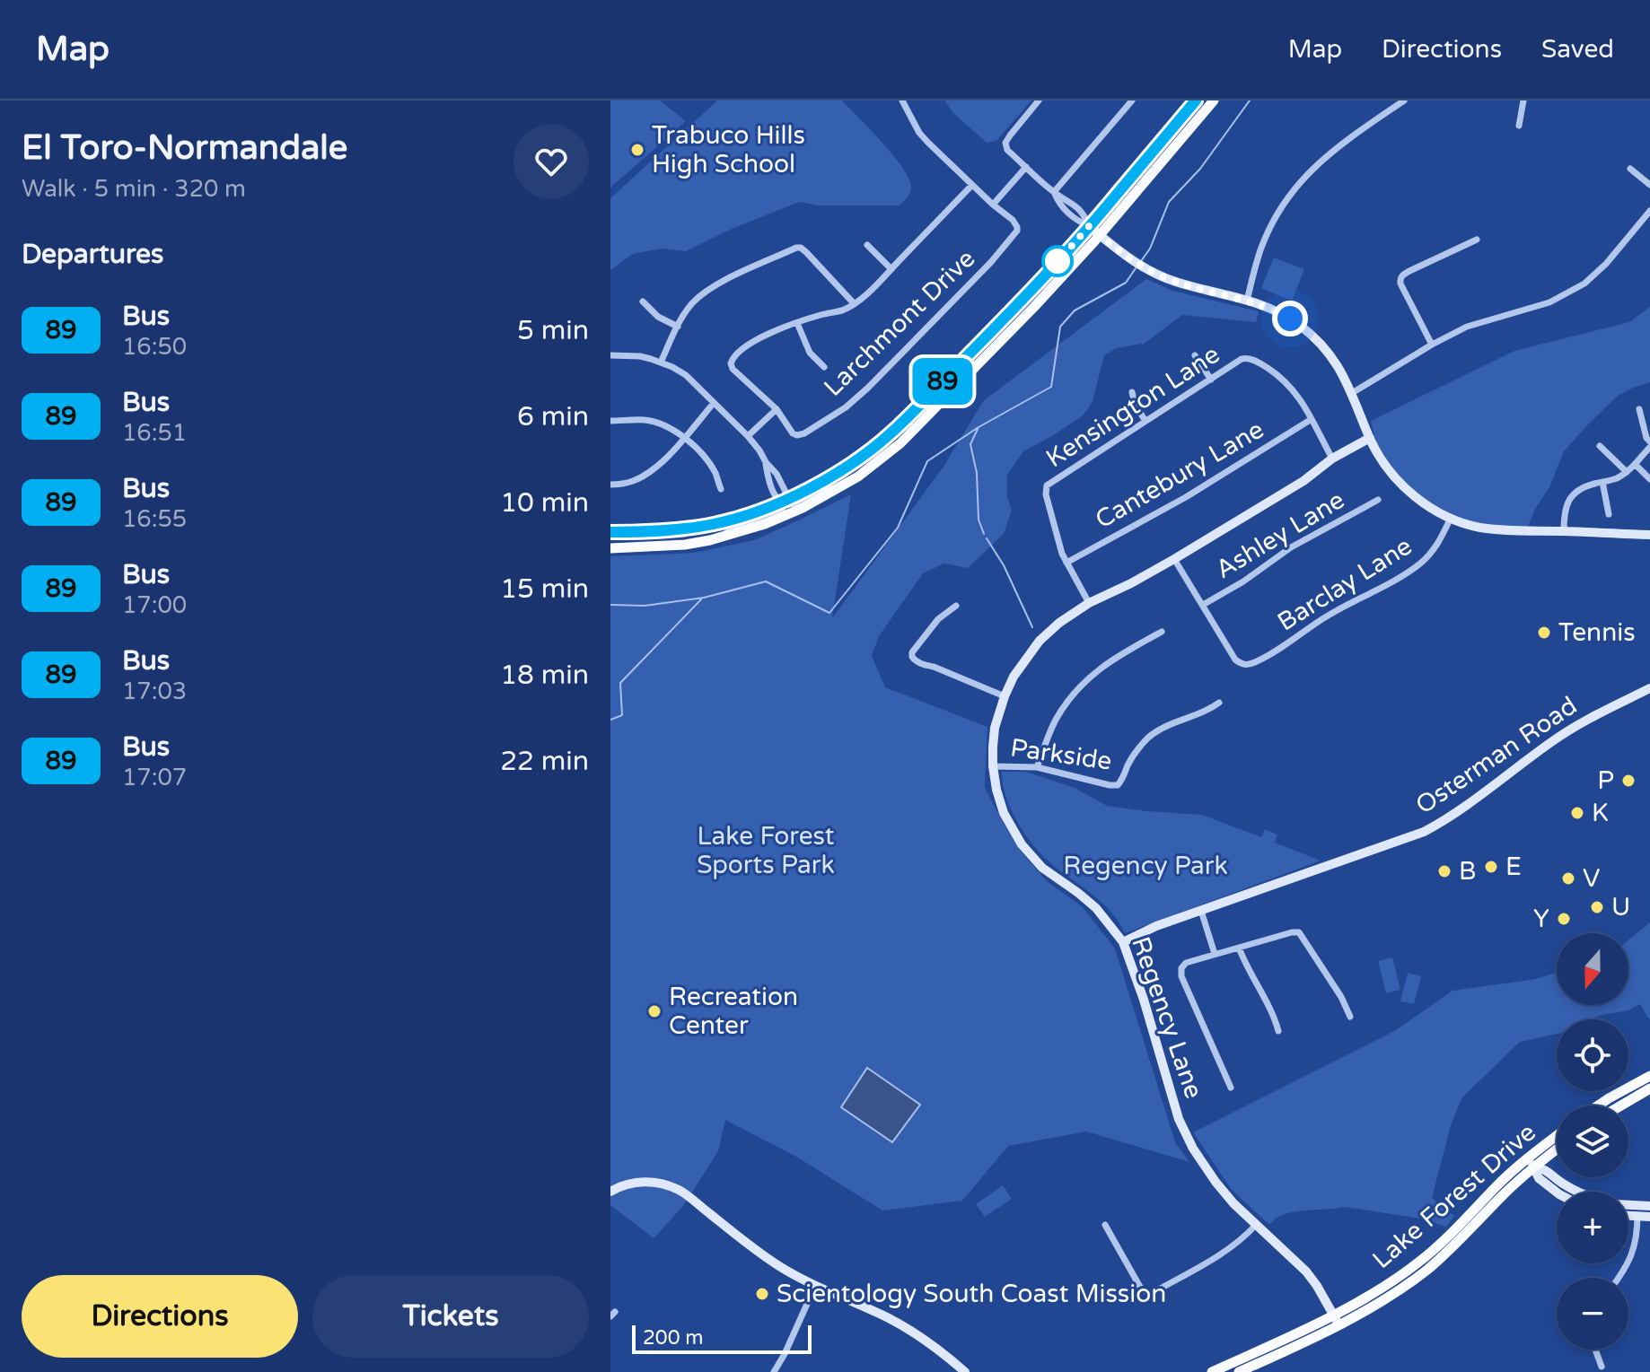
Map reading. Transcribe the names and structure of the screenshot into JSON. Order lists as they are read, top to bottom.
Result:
{
  "streets": {
    "main road": ["Lake Forest Drive"],
    "street": [
      "Larchmont Drive",
      "Kensington Lane",
      "Cantebury Lane",
      "Ashley Lane",
      "Barclay Lane",
      "Parkside",
      "Osterman Road",
      "Regency Lane"
    ]
  },
  "crossings": [
    ["Kensington Lane", "Cantebury Lane"],
    ["Ashley Lane", "Barclay Lane"],
    ["Parkside", "Regency Lane"],
    ["Osterman Road", "Regency Lane"],
    ["Regency Lane", "Lake Forest Drive"]
  ],
  "parks": ["Lake Forest Sports Park", "Regency Park"],
  "places": [
    "Trabuco Hills High School",
    "Tennis",
    "P",
    "K",
    "E",
    "B",
    "V",
    "U",
    "Y",
    "Recreation Center",
    "Scientology South Coast Mission"
  ],
  "lines": ["bus line 89"],
  "scale_bar": "200 m",
  "north": "bottom",
  "page": {
    "header": "Map",
    "nav": ["Map", "Directions", "Saved"],
    "heading": [
      ["El Toro-Normandale", "Walk · 5 min · 320 m"],
      "Departures"
    ],
    "on_map": "89",
    "list": [
      {
        "mark": "89",
        "name": "Bus",
        "note": "16:50",
        "value": "5 min"
      },
      {
        "mark": "89",
        "name": "Bus",
        "note": "16:51",
        "value": "6 min"
      },
      {
        "mark": "89",
        "name": "Bus",
        "note": "16:55",
        "value": "10 min"
      },
      {
        "mark": "89",
        "name": "Bus",
        "note": "17:00",
        "value": "15 min"
      },
      {
        "mark": "89",
        "name": "Bus",
        "note": "17:03",
        "value": "18 min"
      },
      {
        "mark": "89",
        "name": "Bus",
        "note": "17:07",
        "value": "22 min"
      }
    ],
    "map_buttons": ["+", "−"],
    "buttons": ["Directions", "Tickets"],
    "scale": "200 m"
  }
}
